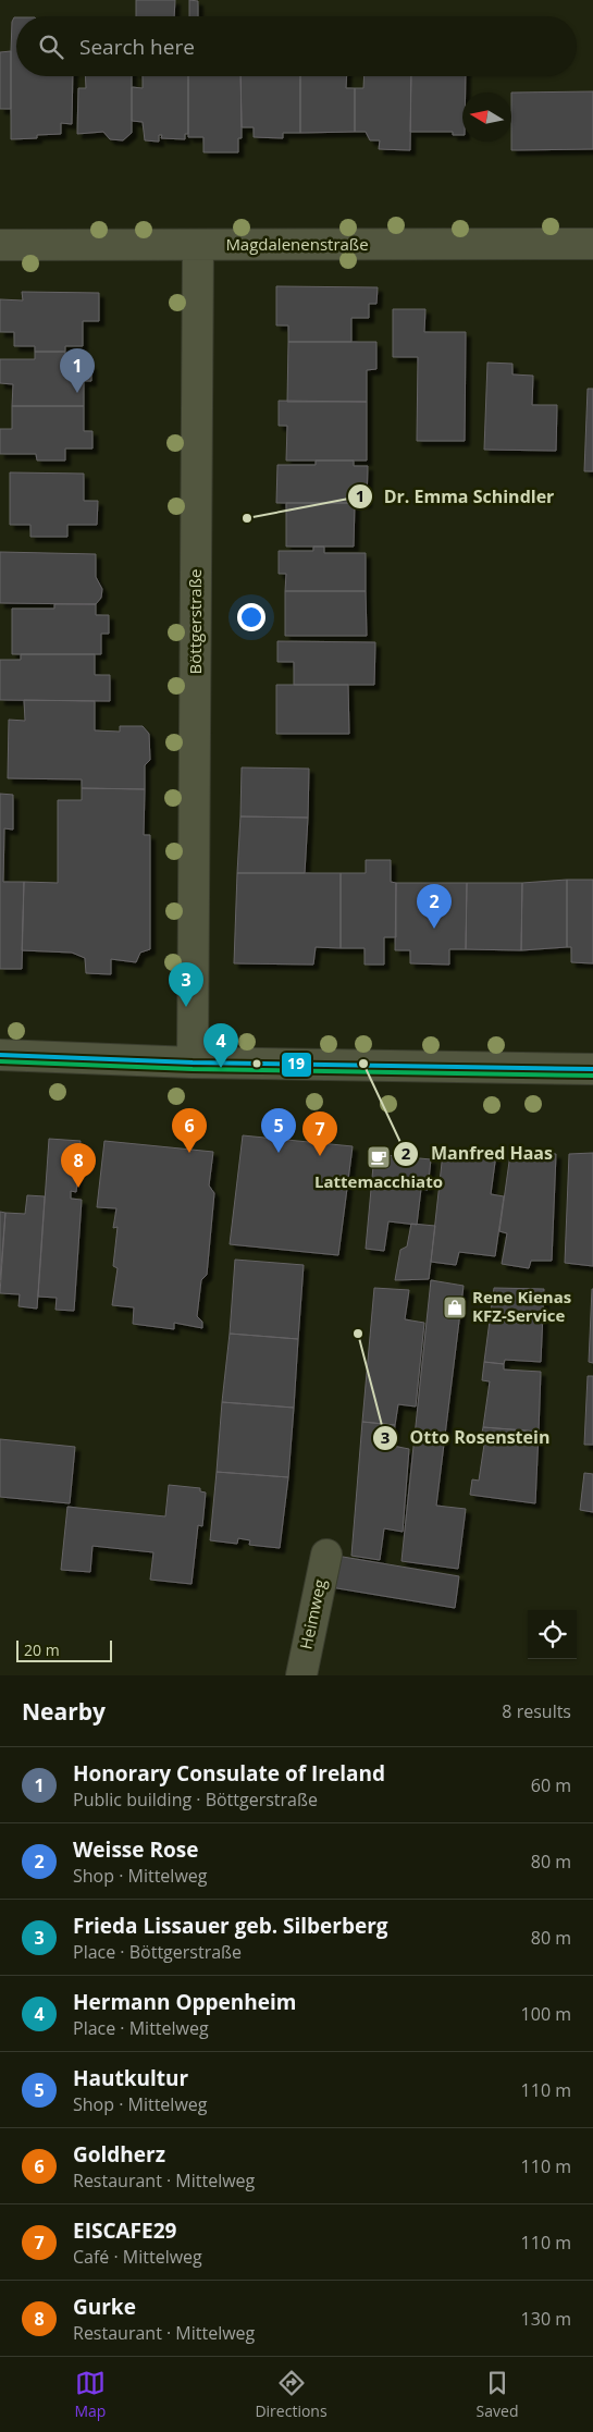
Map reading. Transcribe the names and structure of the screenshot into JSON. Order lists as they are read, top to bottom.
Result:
{
  "streets": {
    "street": ["Magdalenenstraße", "Böttgerstraße", "Heimweg"]
  },
  "crossings": [
    ["Magdalenenstraße", "Böttgerstraße"]
  ],
  "places": {
    "other": ["Dr. Emma Schindler", "Manfred Haas", "Otto Rosenstein"],
    "cafe": ["Lattemacchiato"],
    "shop": ["Rene Kienas KFZ-Service"]
  },
  "lines": ["transit line 19"],
  "scale_bar": "20 m",
  "north": "left",
  "page": {
    "search": "Search here",
    "pins": [
      "1",
      "2",
      "3",
      "4",
      "5",
      "6",
      "7",
      "8"
    ],
    "scale": "20 m",
    "heading": ["Nearby", "8 results"],
    "list": [
      {
        "mark": "1",
        "name": "Honorary Consulate of Ireland",
        "note": "Public building · Böttgerstraße",
        "value": "60 m"
      },
      {
        "mark": "2",
        "name": "Weisse Rose",
        "note": "Shop · Mittelweg",
        "value": "80 m"
      },
      {
        "mark": "3",
        "name": "Frieda Lissauer geb. Silberberg",
        "note": "Place · Böttgerstraße",
        "value": "80 m"
      },
      {
        "mark": "4",
        "name": "Hermann Oppenheim",
        "note": "Place · Mittelweg",
        "value": "100 m"
      },
      {
        "mark": "5",
        "name": "Hautkultur",
        "note": "Shop · Mittelweg",
        "value": "110 m"
      },
      {
        "mark": "6",
        "name": "Goldherz",
        "note": "Restaurant · Mittelweg",
        "value": "110 m"
      },
      {
        "mark": "7",
        "name": "EISCAFE29",
        "note": "Café · Mittelweg",
        "value": "110 m"
      },
      {
        "mark": "8",
        "name": "Gurke",
        "note": "Restaurant · Mittelweg",
        "value": "130 m"
      }
    ],
    "nav": ["Map", "Directions", "Saved"]
  }
}
